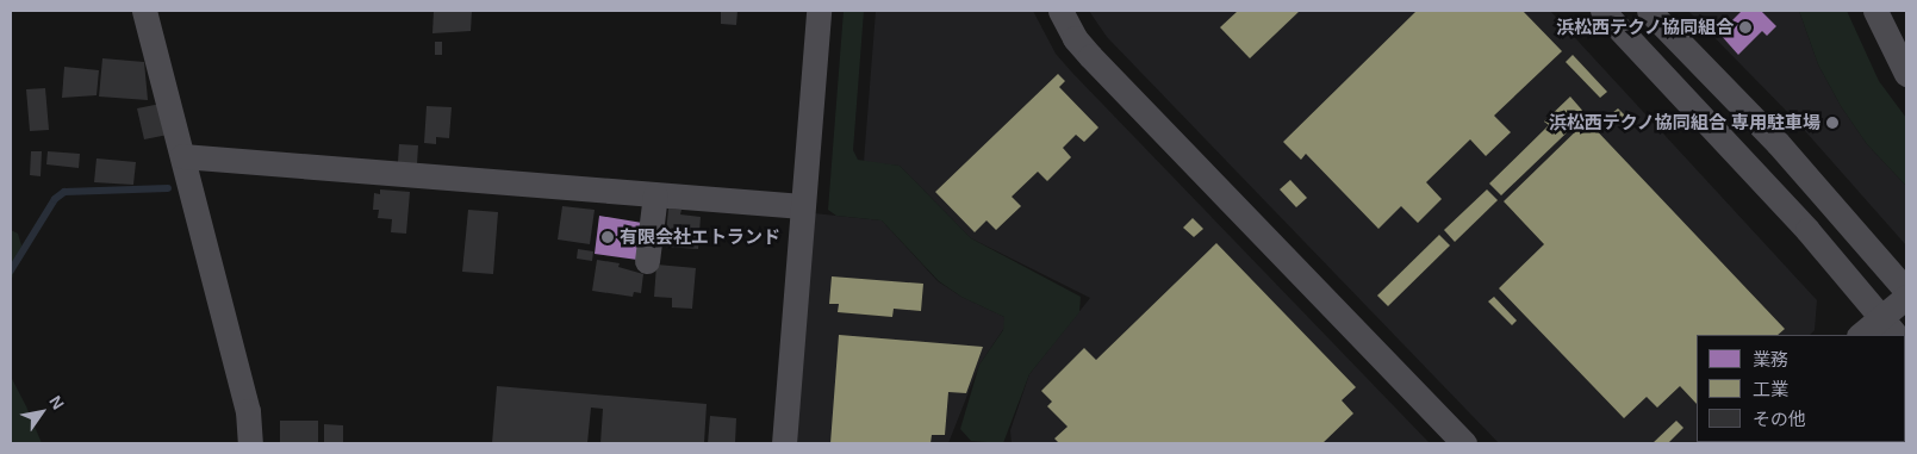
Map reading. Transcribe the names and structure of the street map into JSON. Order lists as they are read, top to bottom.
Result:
{
  "places": ["浜松西テクノ協同組合", "浜松西テクノ協同組合 専用駐車場", "有限会社エトランド"],
  "legend": ["業務", "工業", "その他"],
  "north": "top right"
}
